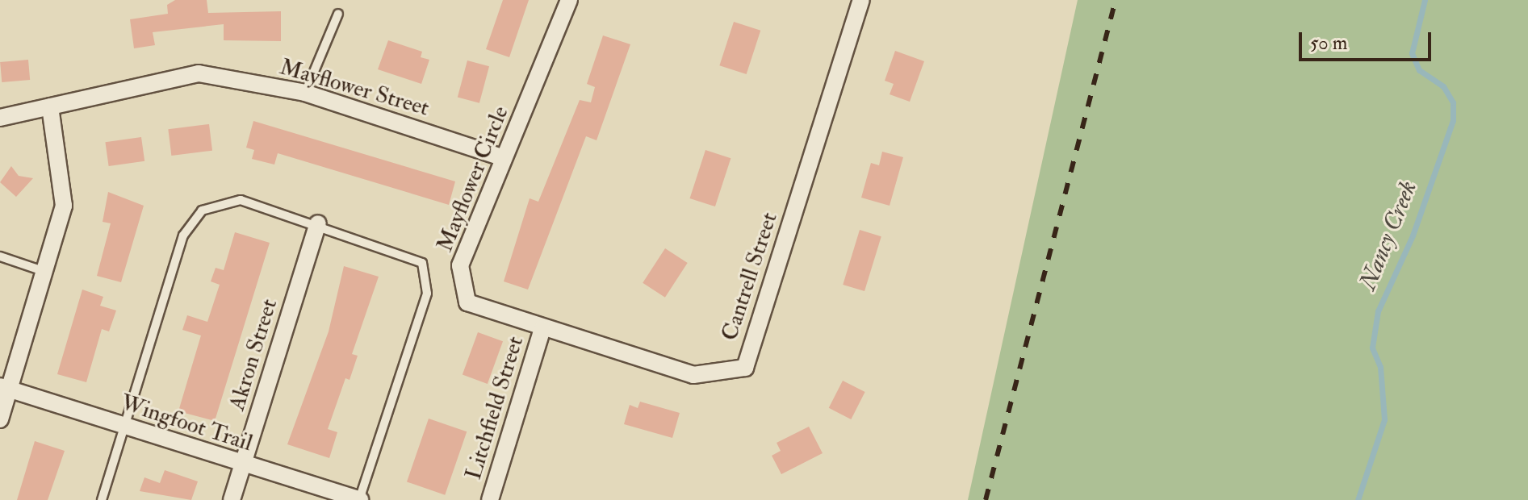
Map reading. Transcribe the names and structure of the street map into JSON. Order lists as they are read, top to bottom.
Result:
{
  "streets": {
    "street": [
      "Mayflower Street",
      "Mayflower Circle",
      "Cantrell Street",
      "Akron Street",
      "Litchfield Street",
      "Wingfoot Trail"
    ]
  },
  "crossings": [
    ["Mayflower Street", "Mayflower Circle"],
    ["Mayflower Circle", "Cantrell Street"],
    ["Mayflower Circle", "Litchfield Street"],
    ["Cantrell Street", "Litchfield Street"],
    ["Akron Street", "Wingfoot Trail"]
  ],
  "water": ["Nancy Creek"],
  "scale_bar": "50 m"
}
